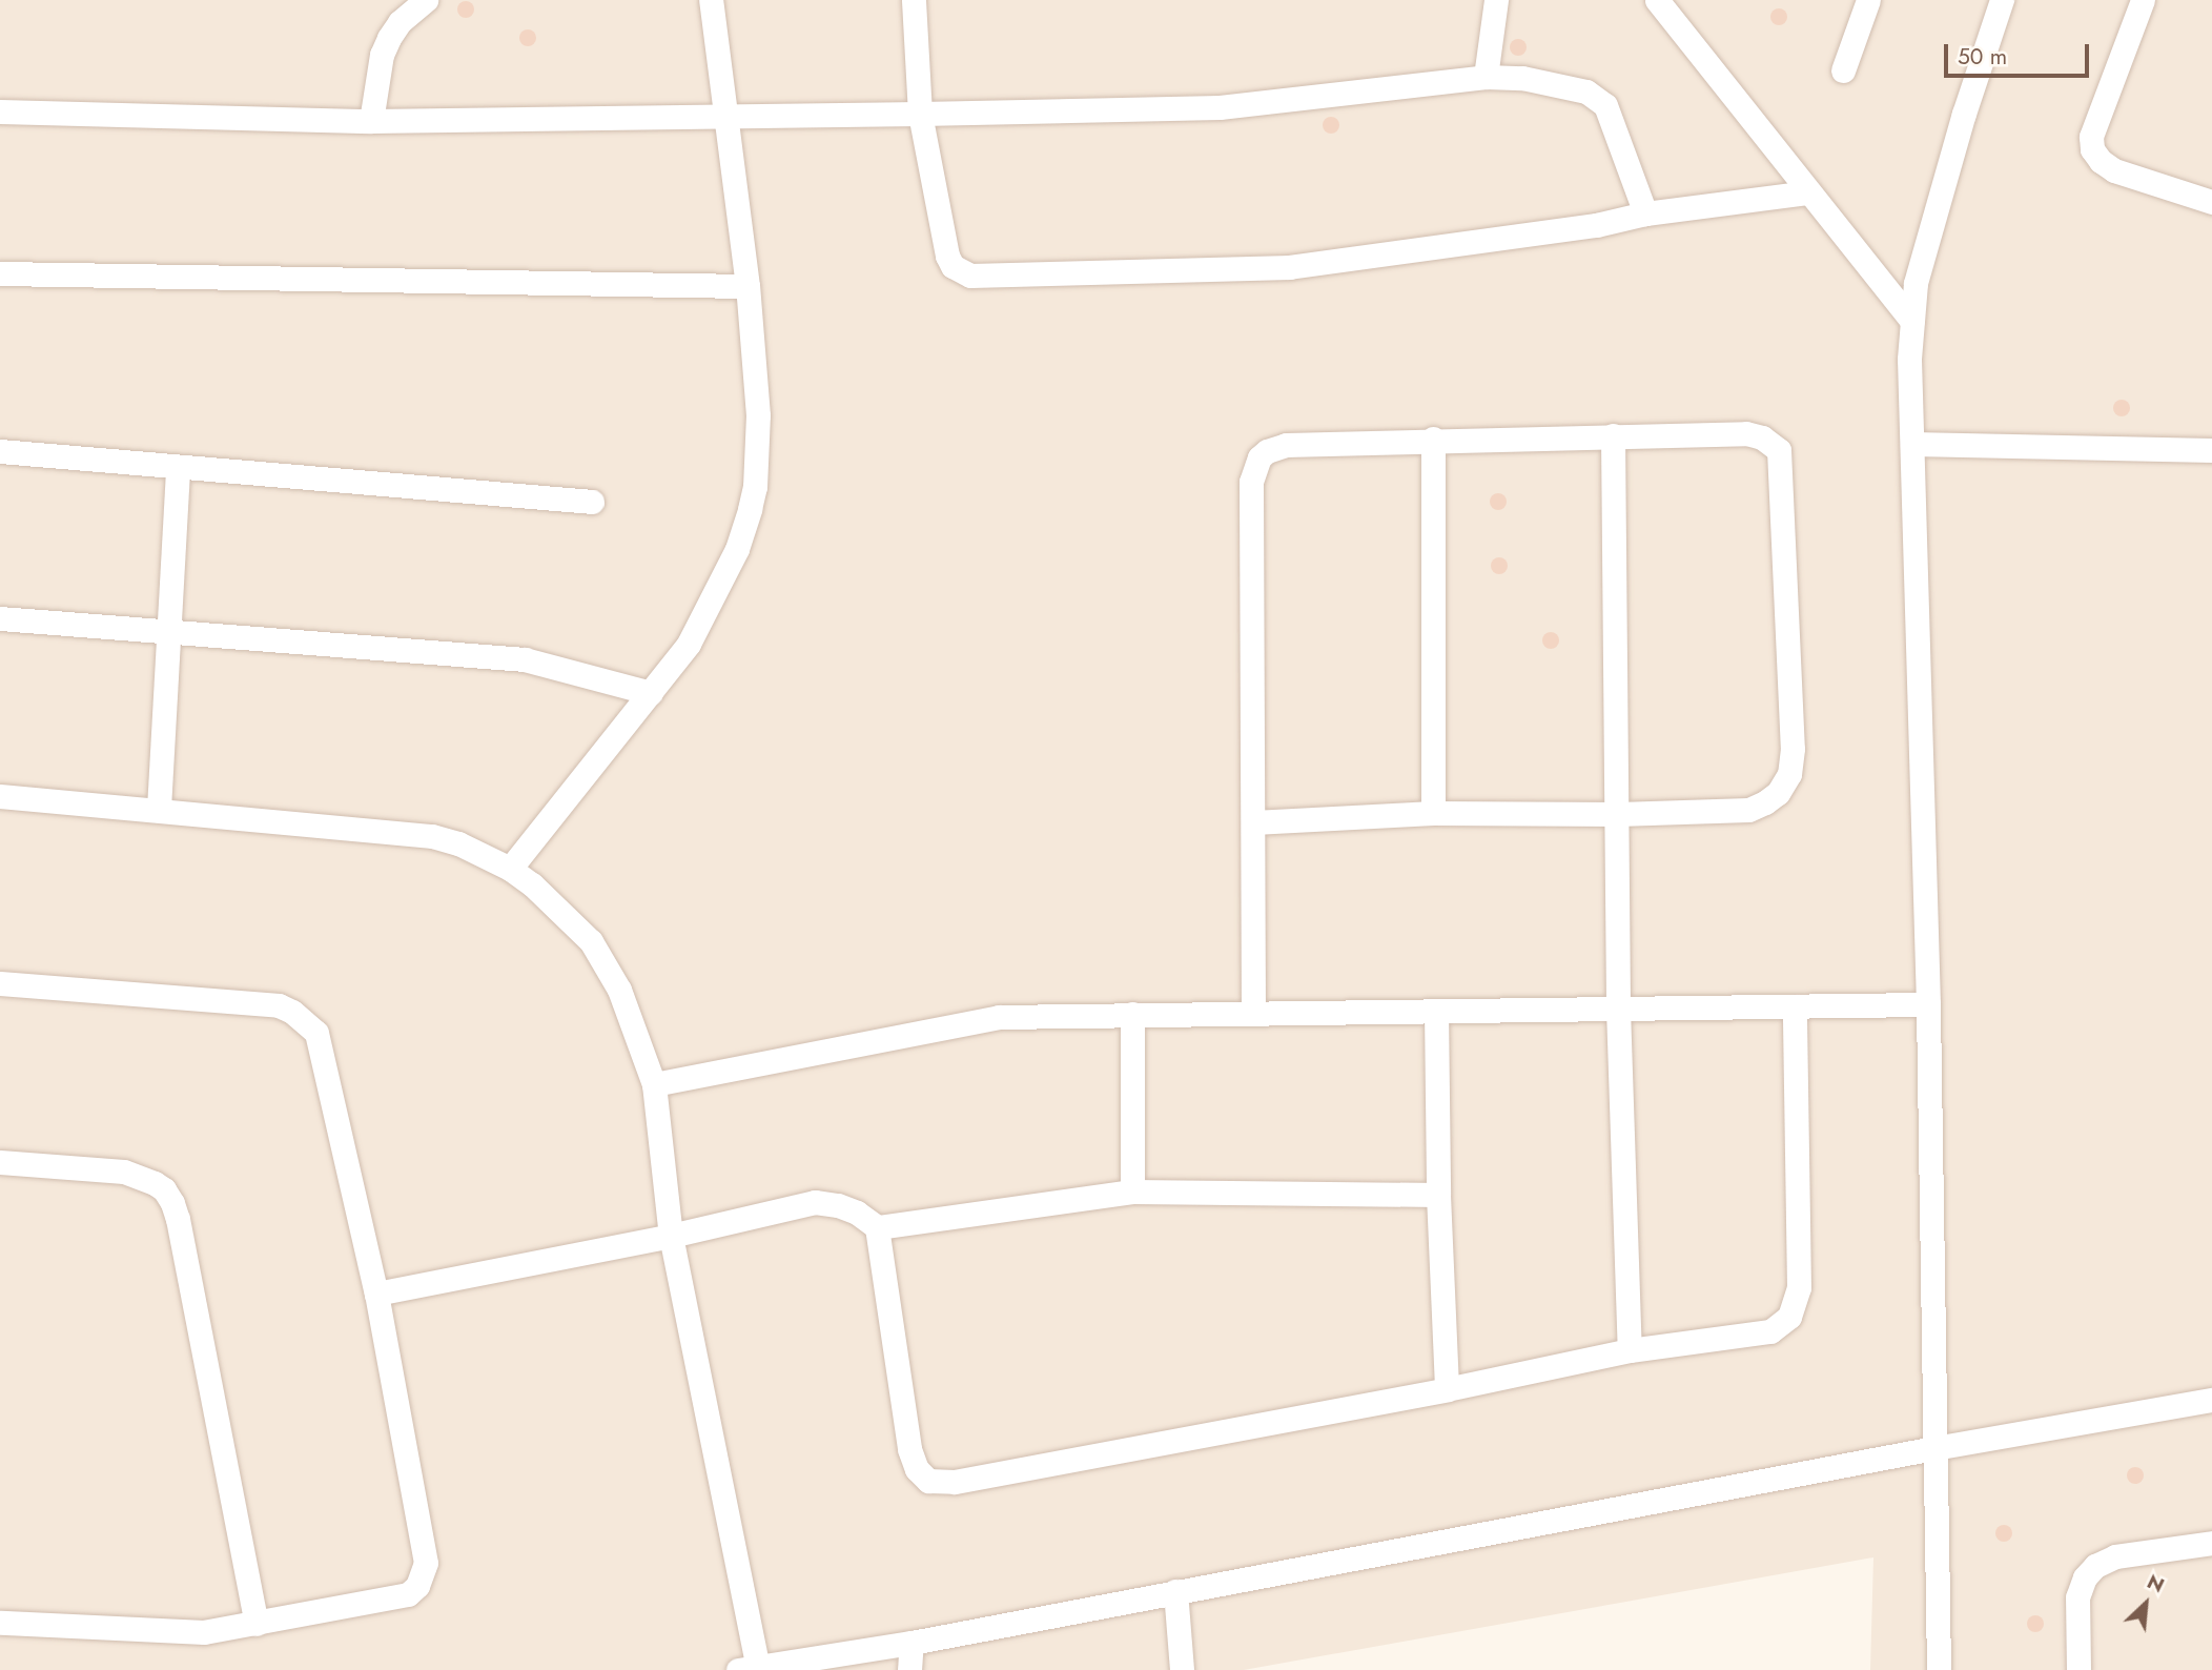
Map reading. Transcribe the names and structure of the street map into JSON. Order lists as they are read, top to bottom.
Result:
{
  "scale_bar": "50 m",
  "north": "top right"
}
